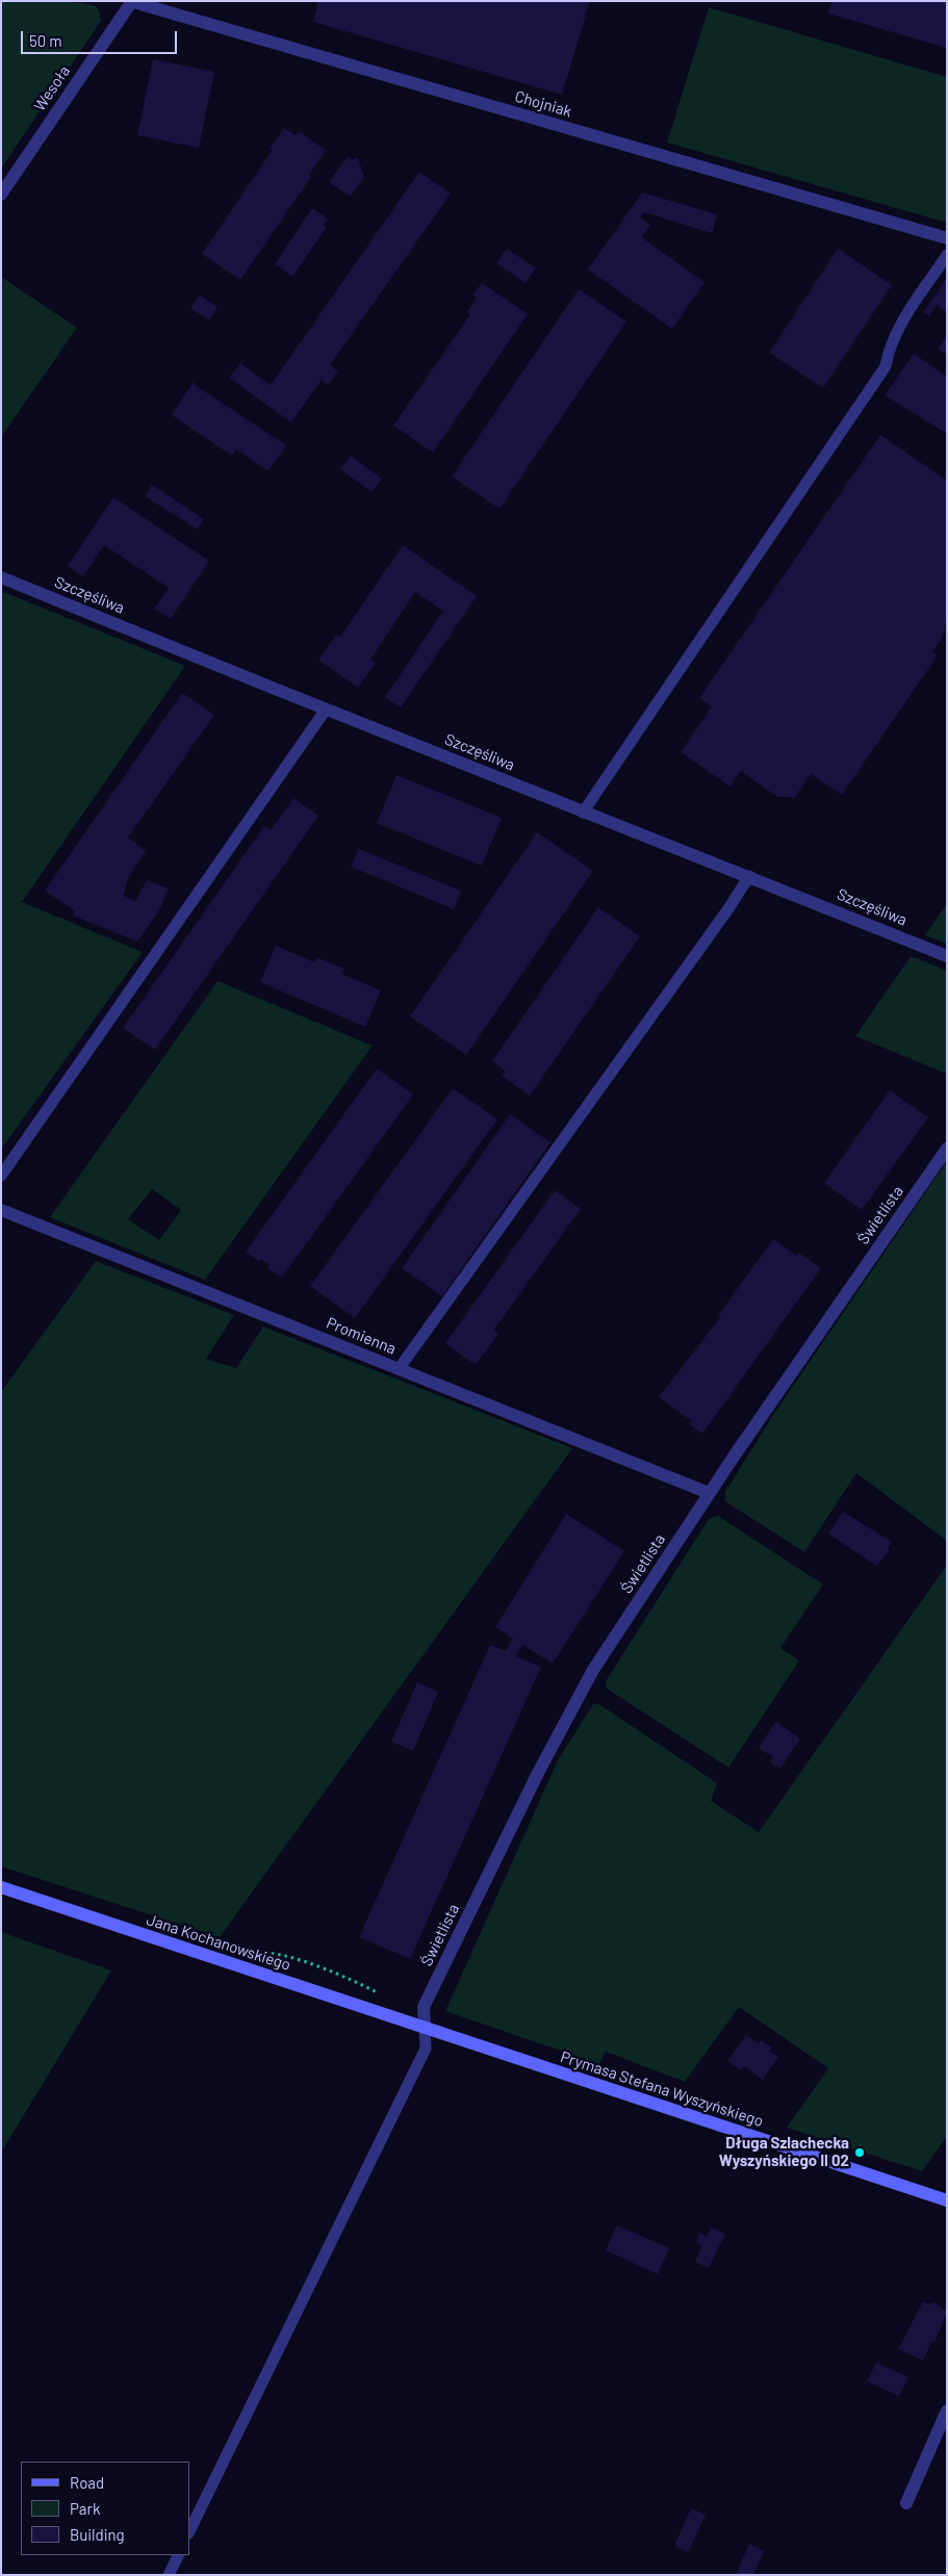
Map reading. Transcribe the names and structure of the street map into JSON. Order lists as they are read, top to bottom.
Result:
{
  "streets": {
    "street": [
      "Wesoła",
      "Chojniak",
      "Szczęśliwa",
      "Świetlista",
      "Promienna",
      "Jana Kochanowskiego",
      "Prymasa Stefana Wyszyńskiego"
    ]
  },
  "crossings": [
    ["Wesoła", "Chojniak"],
    ["Świetlista", "Promienna"],
    ["Świetlista", "Jana Kochanowskiego"],
    ["Świetlista", "Prymasa Stefana Wyszyńskiego"],
    ["Jana Kochanowskiego", "Prymasa Stefana Wyszyńskiego"]
  ],
  "places": ["Długa Szlachecka Wyszyńskiego II 02"],
  "legend": ["Road", "Park", "Building"],
  "scale_bar": "50 m"
}
